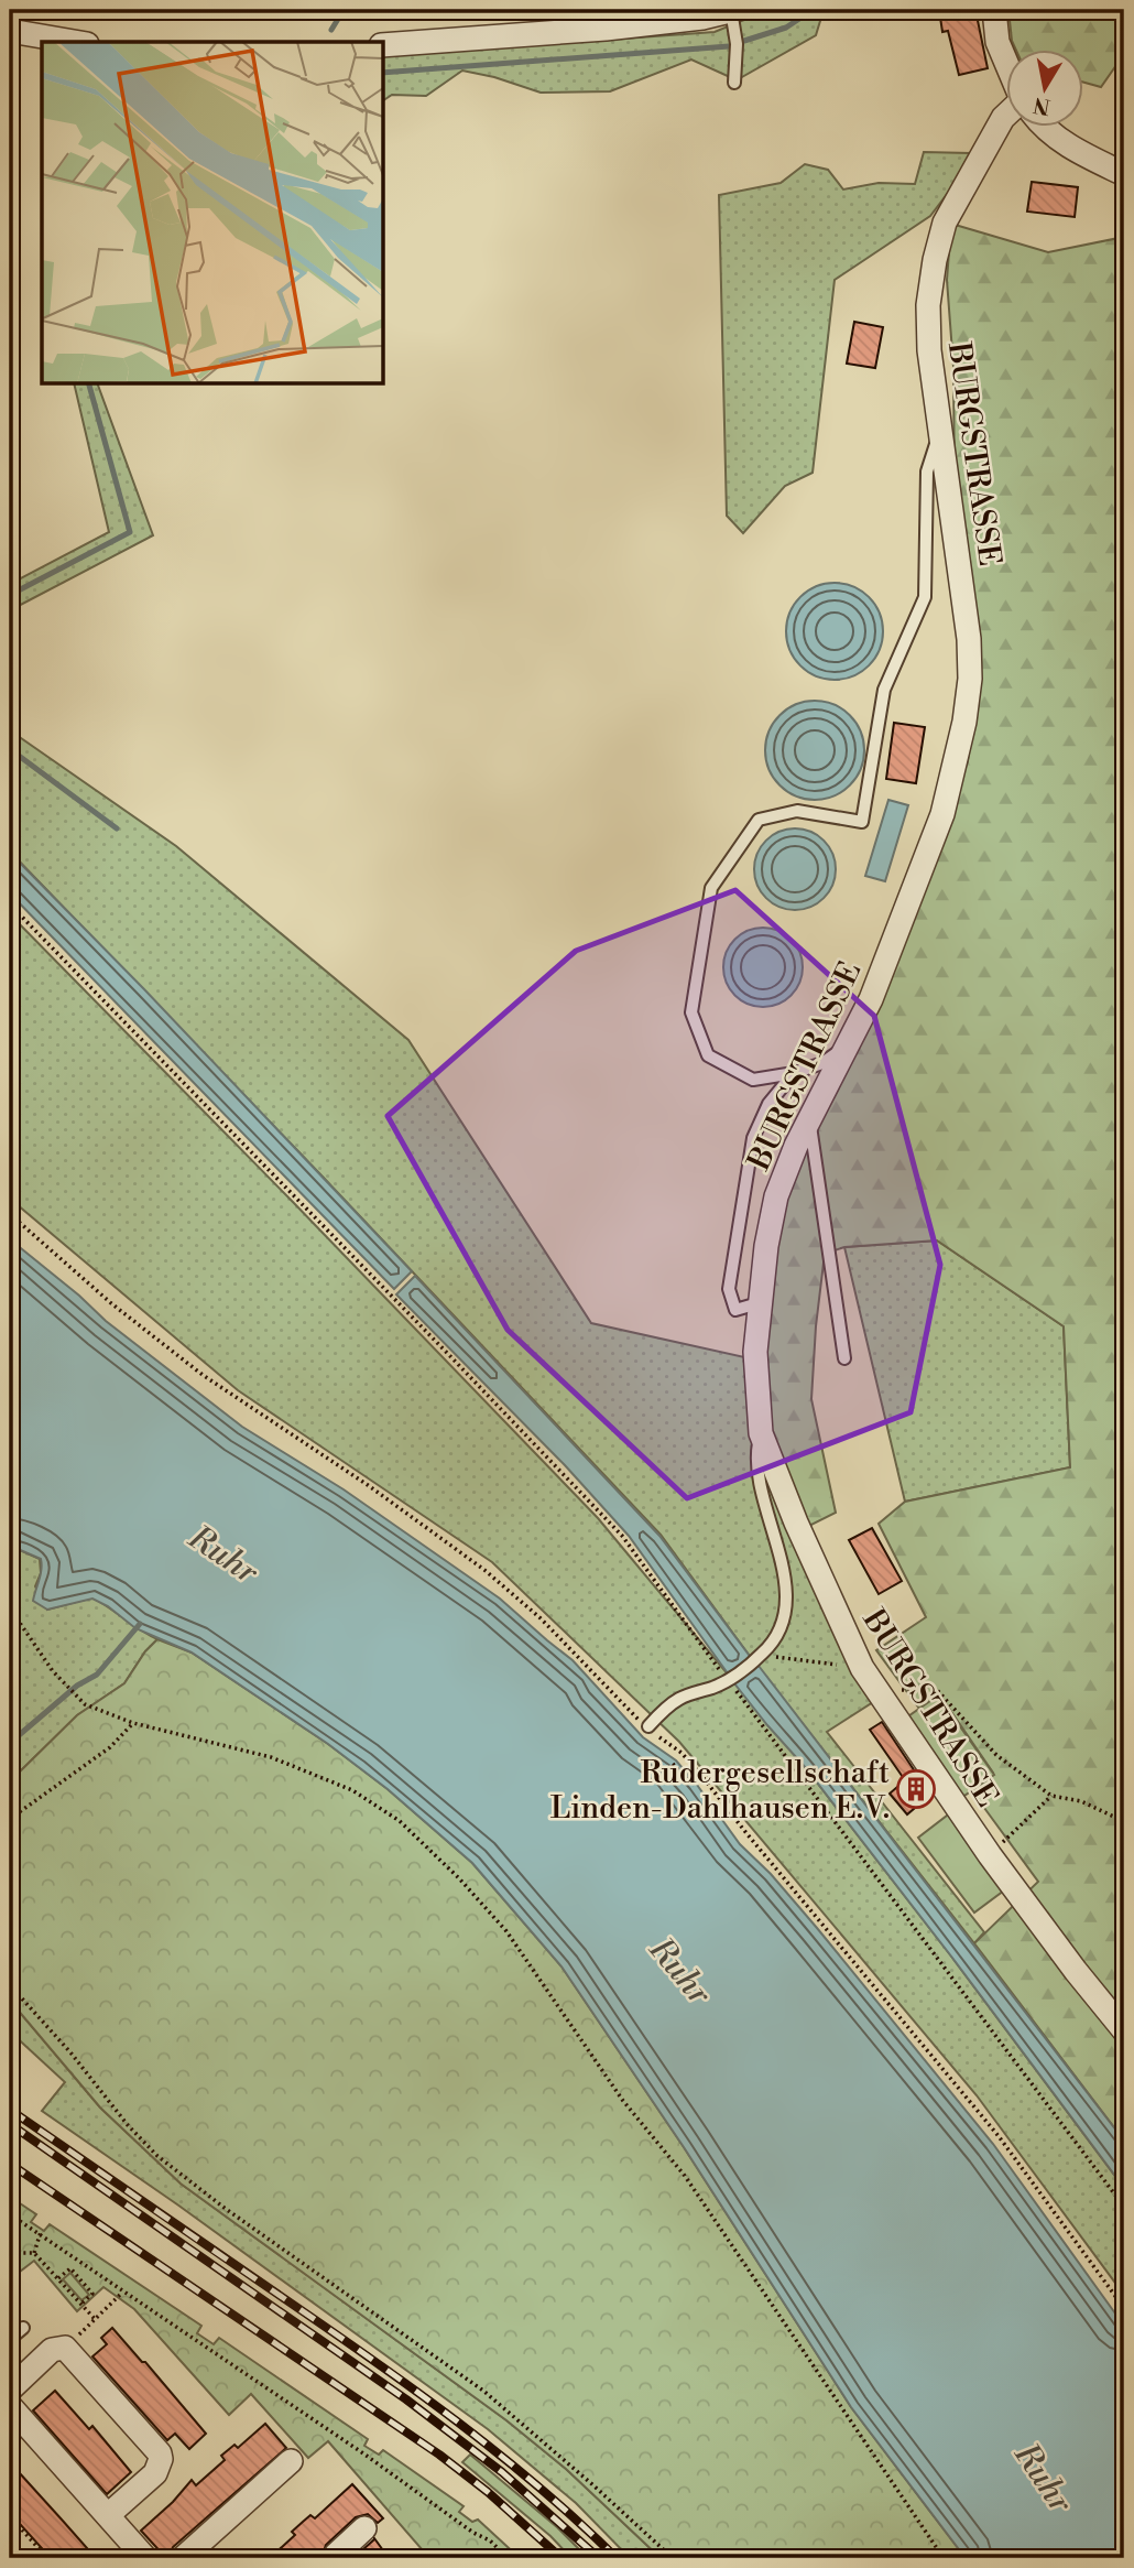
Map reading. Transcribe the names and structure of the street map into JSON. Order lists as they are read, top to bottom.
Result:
{
  "streets": {
    "street": ["BURGSTRASSE"]
  },
  "water": ["Ruhr"],
  "places": {
    "building": ["Rudergesellschaft Linden-Dahlhausen E.V."]
  },
  "north": "bottom"
}
